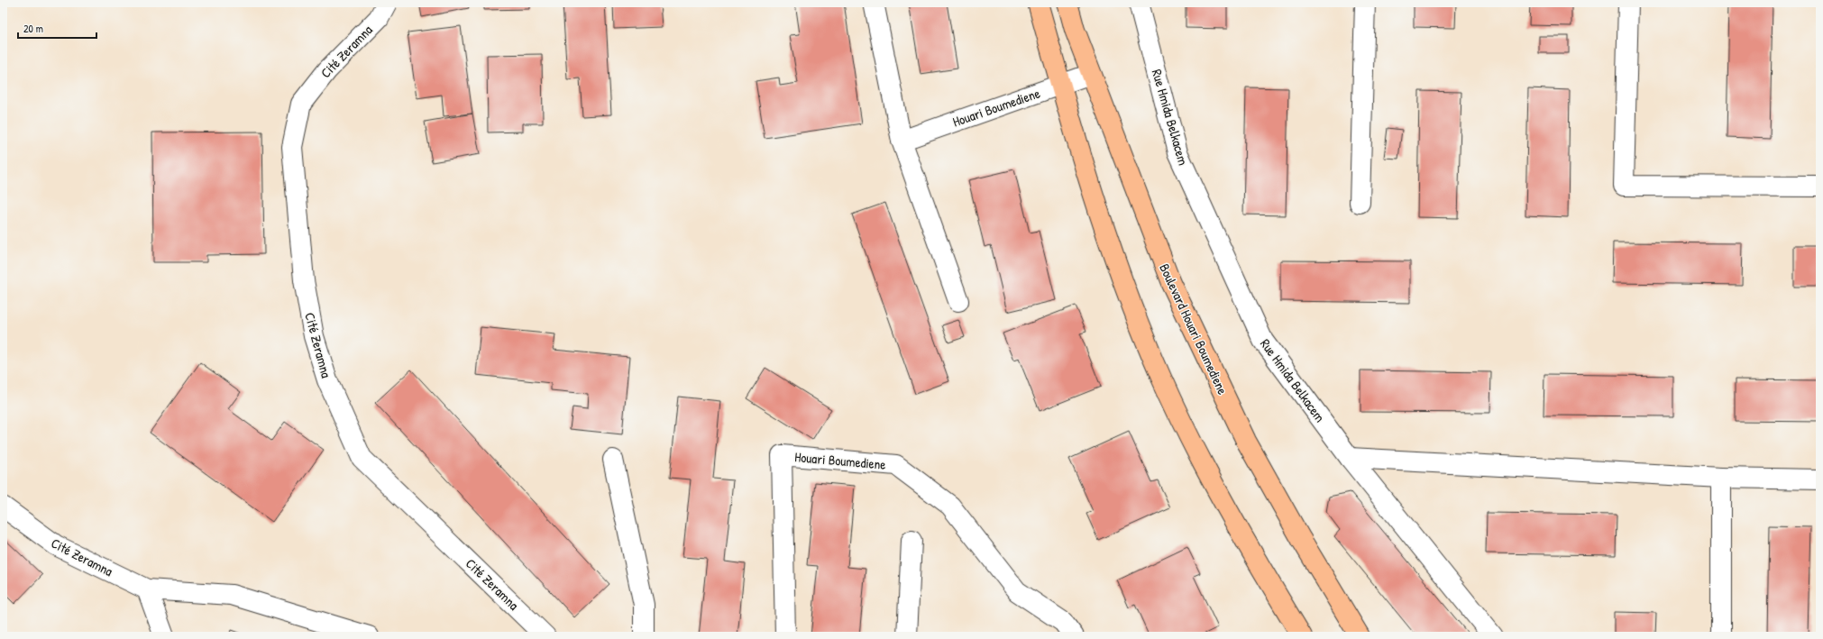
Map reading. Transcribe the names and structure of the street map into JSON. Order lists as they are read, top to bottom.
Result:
{
  "streets": {
    "highway": ["Boulevard Houari Boumediene"],
    "street": ["Cité Zeramna", "Houari Boumediene", "Rue Hmida Belkacem"]
  },
  "crossings": [
    ["Houari Boumediene", "Boulevard Houari Boumediene"]
  ],
  "scale_bar": "20 m"
}
